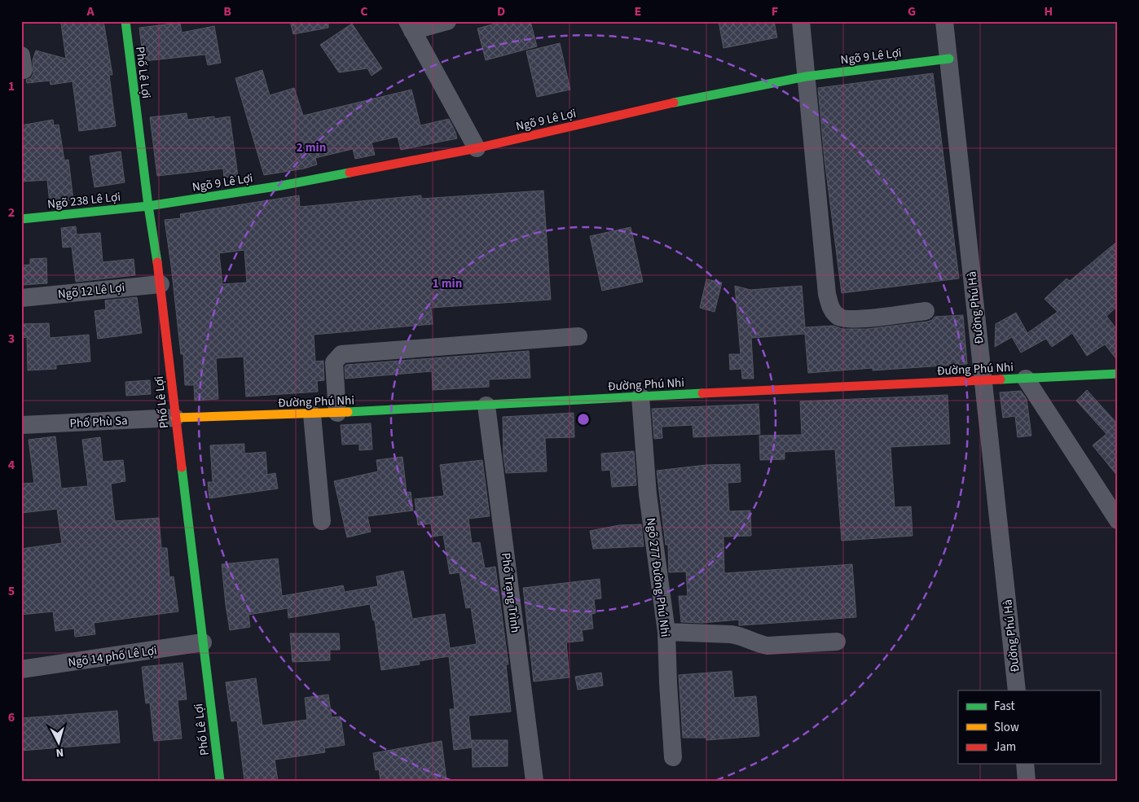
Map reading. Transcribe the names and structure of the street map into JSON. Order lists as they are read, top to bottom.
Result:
{
  "streets": {
    "street": [
      "Ngõ 9 Lê Lợi",
      "Phố Lê Lợi",
      "Ngõ 238 Lê Lợi",
      "Ngõ 12 Lê Lợi",
      "Đường Phú Hà",
      "Đường Phú Nhi",
      "Phố Phù Sa",
      "Ngõ 277 Đường Phú Nhi",
      "Phố Trạng Trình",
      "Ngõ 14 phố Lê Lợi"
    ]
  },
  "crossings": [
    ["Ngõ 9 Lê Lợi", "Phố Lê Lợi"],
    ["Ngõ 9 Lê Lợi", "Ngõ 238 Lê Lợi"],
    ["Ngõ 9 Lê Lợi", "Đường Phú Hà"],
    ["Phố Lê Lợi", "Ngõ 238 Lê Lợi"],
    ["Phố Lê Lợi", "Ngõ 12 Lê Lợi"],
    ["Phố Lê Lợi", "Đường Phú Nhi"],
    ["Phố Lê Lợi", "Phố Phù Sa"],
    ["Phố Lê Lợi", "Ngõ 14 phố Lê Lợi"],
    ["Đường Phú Hà", "Đường Phú Nhi"],
    ["Đường Phú Nhi", "Phố Phù Sa"],
    ["Đường Phú Nhi", "Ngõ 277 Đường Phú Nhi"],
    ["Đường Phú Nhi", "Phố Trạng Trình"]
  ],
  "legend": ["Fast", "Slow", "Jam"],
  "north": "bottom",
  "grid": {
    "columns": [
      "A",
      "B",
      "C",
      "D",
      "E",
      "F",
      "G",
      "H"
    ],
    "rows": [
      "1",
      "2",
      "3",
      "4",
      "5",
      "6"
    ]
  },
  "rings": ["2 min", "1 min"]
}
